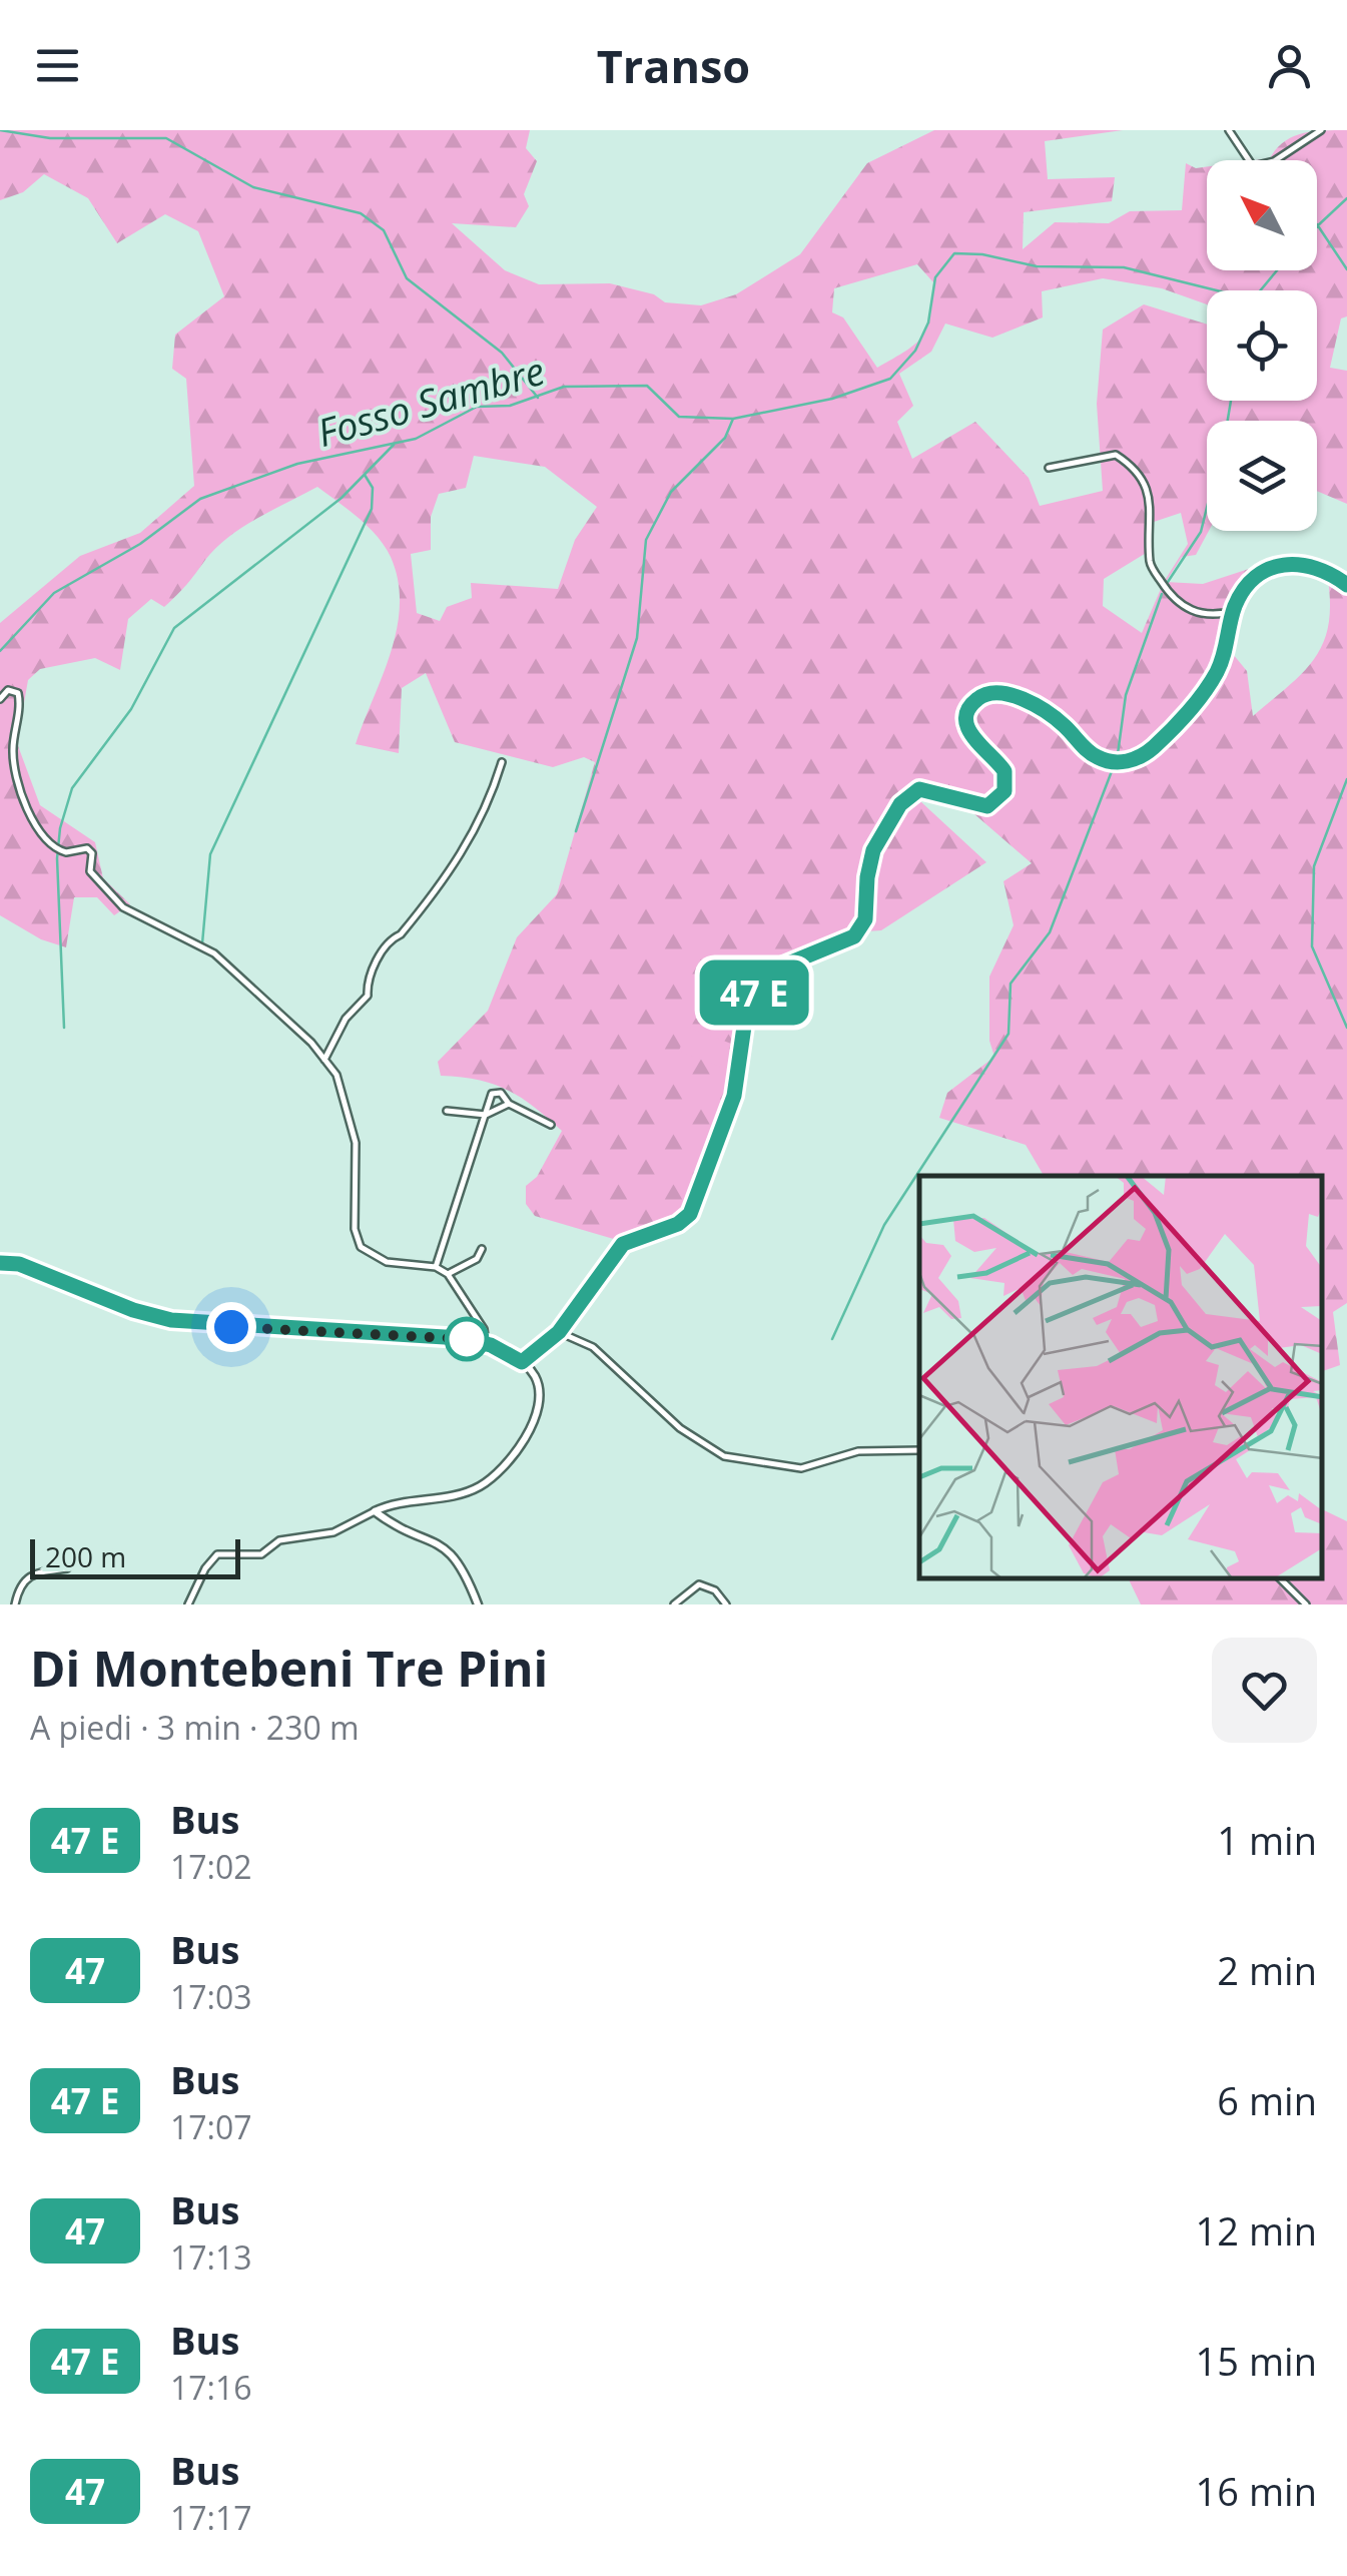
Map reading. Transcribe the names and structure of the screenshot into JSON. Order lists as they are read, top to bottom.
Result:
{
  "water": ["Fosso Sambre"],
  "scale_bar": "200 m",
  "north": "top left",
  "page": {
    "header": "Transo",
    "on_map": "47 E",
    "scale": "200 m",
    "heading": ["Di Montebeni Tre Pini", "A piedi · 3 min · 230 m"],
    "list": [
      {
        "mark": "47 E",
        "name": "Bus",
        "note": "17:02",
        "value": "1 min"
      },
      {
        "mark": "47",
        "name": "Bus",
        "note": "17:03",
        "value": "2 min"
      },
      {
        "mark": "47 E",
        "name": "Bus",
        "note": "17:07",
        "value": "6 min"
      },
      {
        "mark": "47",
        "name": "Bus",
        "note": "17:13",
        "value": "12 min"
      },
      {
        "mark": "47 E",
        "name": "Bus",
        "note": "17:16",
        "value": "15 min"
      },
      {
        "mark": "47",
        "name": "Bus",
        "note": "17:17",
        "value": "16 min"
      }
    ]
  }
}
